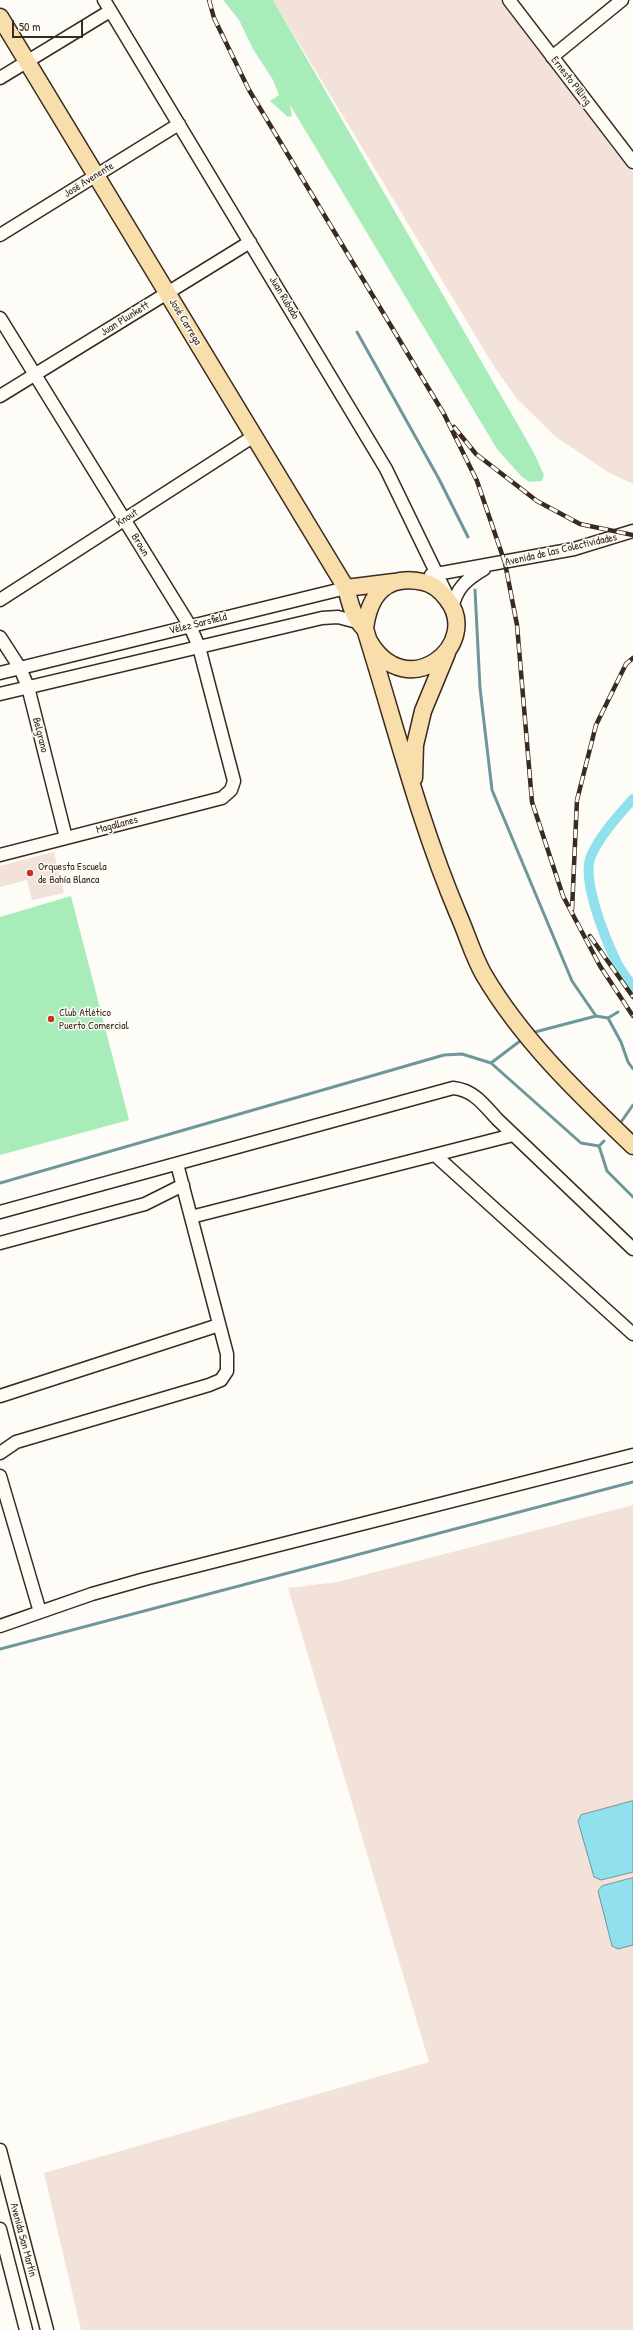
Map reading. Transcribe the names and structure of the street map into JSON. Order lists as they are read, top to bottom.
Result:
{
  "streets": {
    "main road": ["José Carrega", "Vélez Sarsfield"],
    "street": [
      "Ernesto Pilling",
      "José Avenente",
      "Juan Rubado",
      "Juan Plunkett",
      "Knout",
      "Brown",
      "Avenida de las Colectividades",
      "Belgrano",
      "Magallanes",
      "Avenida San Martín"
    ]
  },
  "crossings": [
    ["José Avenente", "Juan Rubado"],
    ["José Avenente", "José Carrega"],
    ["Juan Rubado", "Juan Plunkett"],
    ["Juan Rubado", "José Carrega"],
    ["Juan Rubado", "Avenida de las Colectividades"],
    ["Juan Rubado", "Vélez Sarsfield"],
    ["Juan Plunkett", "José Carrega"],
    ["Juan Plunkett", "Brown"],
    ["José Carrega", "Knout"],
    ["José Carrega", "Vélez Sarsfield"],
    ["Knout", "Brown"],
    ["Brown", "Vélez Sarsfield"],
    ["Brown", "Magallanes"],
    ["Vélez Sarsfield", "Belgrano"],
    ["Belgrano", "Magallanes"]
  ],
  "places": ["Orquesta Escuela de Bahía Blanca", "Club Atlético Puerto Comercial"],
  "scale_bar": "50 m"
}
